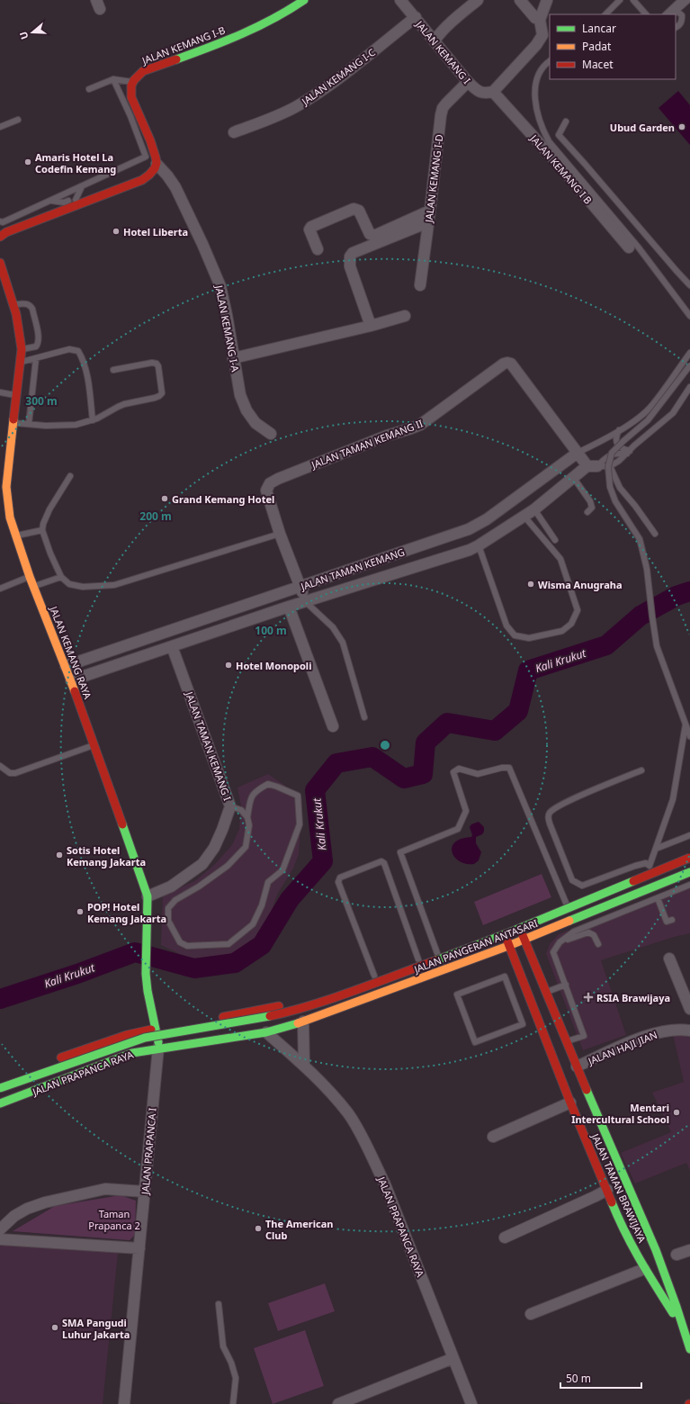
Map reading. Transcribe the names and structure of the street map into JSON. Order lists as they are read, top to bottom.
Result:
{
  "streets": {
    "main road": [
      "JALAN KEMANG I-B",
      "JALAN KEMANG RAYA",
      "JALAN PANGERAN ANTASARI",
      "JALAN PRAPANCA RAYA",
      "JALAN TAMAN BRAWIJAYA"
    ],
    "street": [
      "JALAN KEMANG I",
      "JALAN KEMANG I-C",
      "JALAN KEMANG I B",
      "JALAN KEMANG I-D",
      "JALAN KEMANG I-A",
      "JALAN TAMAN KEMANG II",
      "JALAN TAMAN KEMANG",
      "JALAN TAMAN KEMANG I",
      "JALAN HAJI JIAN",
      "JALAN PRAPANCA I"
    ]
  },
  "crossings": [
    ["JALAN KEMANG I", "JALAN KEMANG I-C"],
    ["JALAN KEMANG I", "JALAN KEMANG I B"],
    ["JALAN KEMANG I", "JALAN KEMANG I-D"],
    ["JALAN TAMAN KEMANG II", "JALAN TAMAN KEMANG"],
    ["JALAN TAMAN KEMANG", "JALAN KEMANG RAYA"],
    ["JALAN TAMAN KEMANG", "JALAN TAMAN KEMANG I"],
    ["JALAN KEMANG RAYA", "JALAN TAMAN KEMANG I"],
    ["JALAN KEMANG RAYA", "JALAN PRAPANCA RAYA"],
    ["JALAN KEMANG RAYA", "JALAN PRAPANCA I"],
    ["JALAN PANGERAN ANTASARI", "JALAN PRAPANCA RAYA"],
    ["JALAN PANGERAN ANTASARI", "JALAN TAMAN BRAWIJAYA"],
    ["JALAN HAJI JIAN", "JALAN TAMAN BRAWIJAYA"],
    ["JALAN PRAPANCA RAYA", "JALAN PRAPANCA I"]
  ],
  "water": ["Kali Krukut"],
  "parks": ["Taman Prapanca 2"],
  "places": {
    "other": [
      "Ubud Garden",
      "Amaris Hotel La Codefin Kemang",
      "Hotel Liberta",
      "Grand Kemang Hotel",
      "Wisma Anugraha",
      "Hotel Monopoli",
      "Sotis Hotel Kemang Jakarta",
      "POP! Hotel Kemang Jakarta",
      "Mentari Intercultural School",
      "The American Club",
      "SMA Pangudi Luhur Jakarta"
    ],
    "health": ["RSIA Brawijaya"]
  },
  "legend": ["Lancar", "Padat", "Macet"],
  "scale_bar": "50 m",
  "north": "left",
  "rings": ["300 m", "200 m", "100 m"]
}
